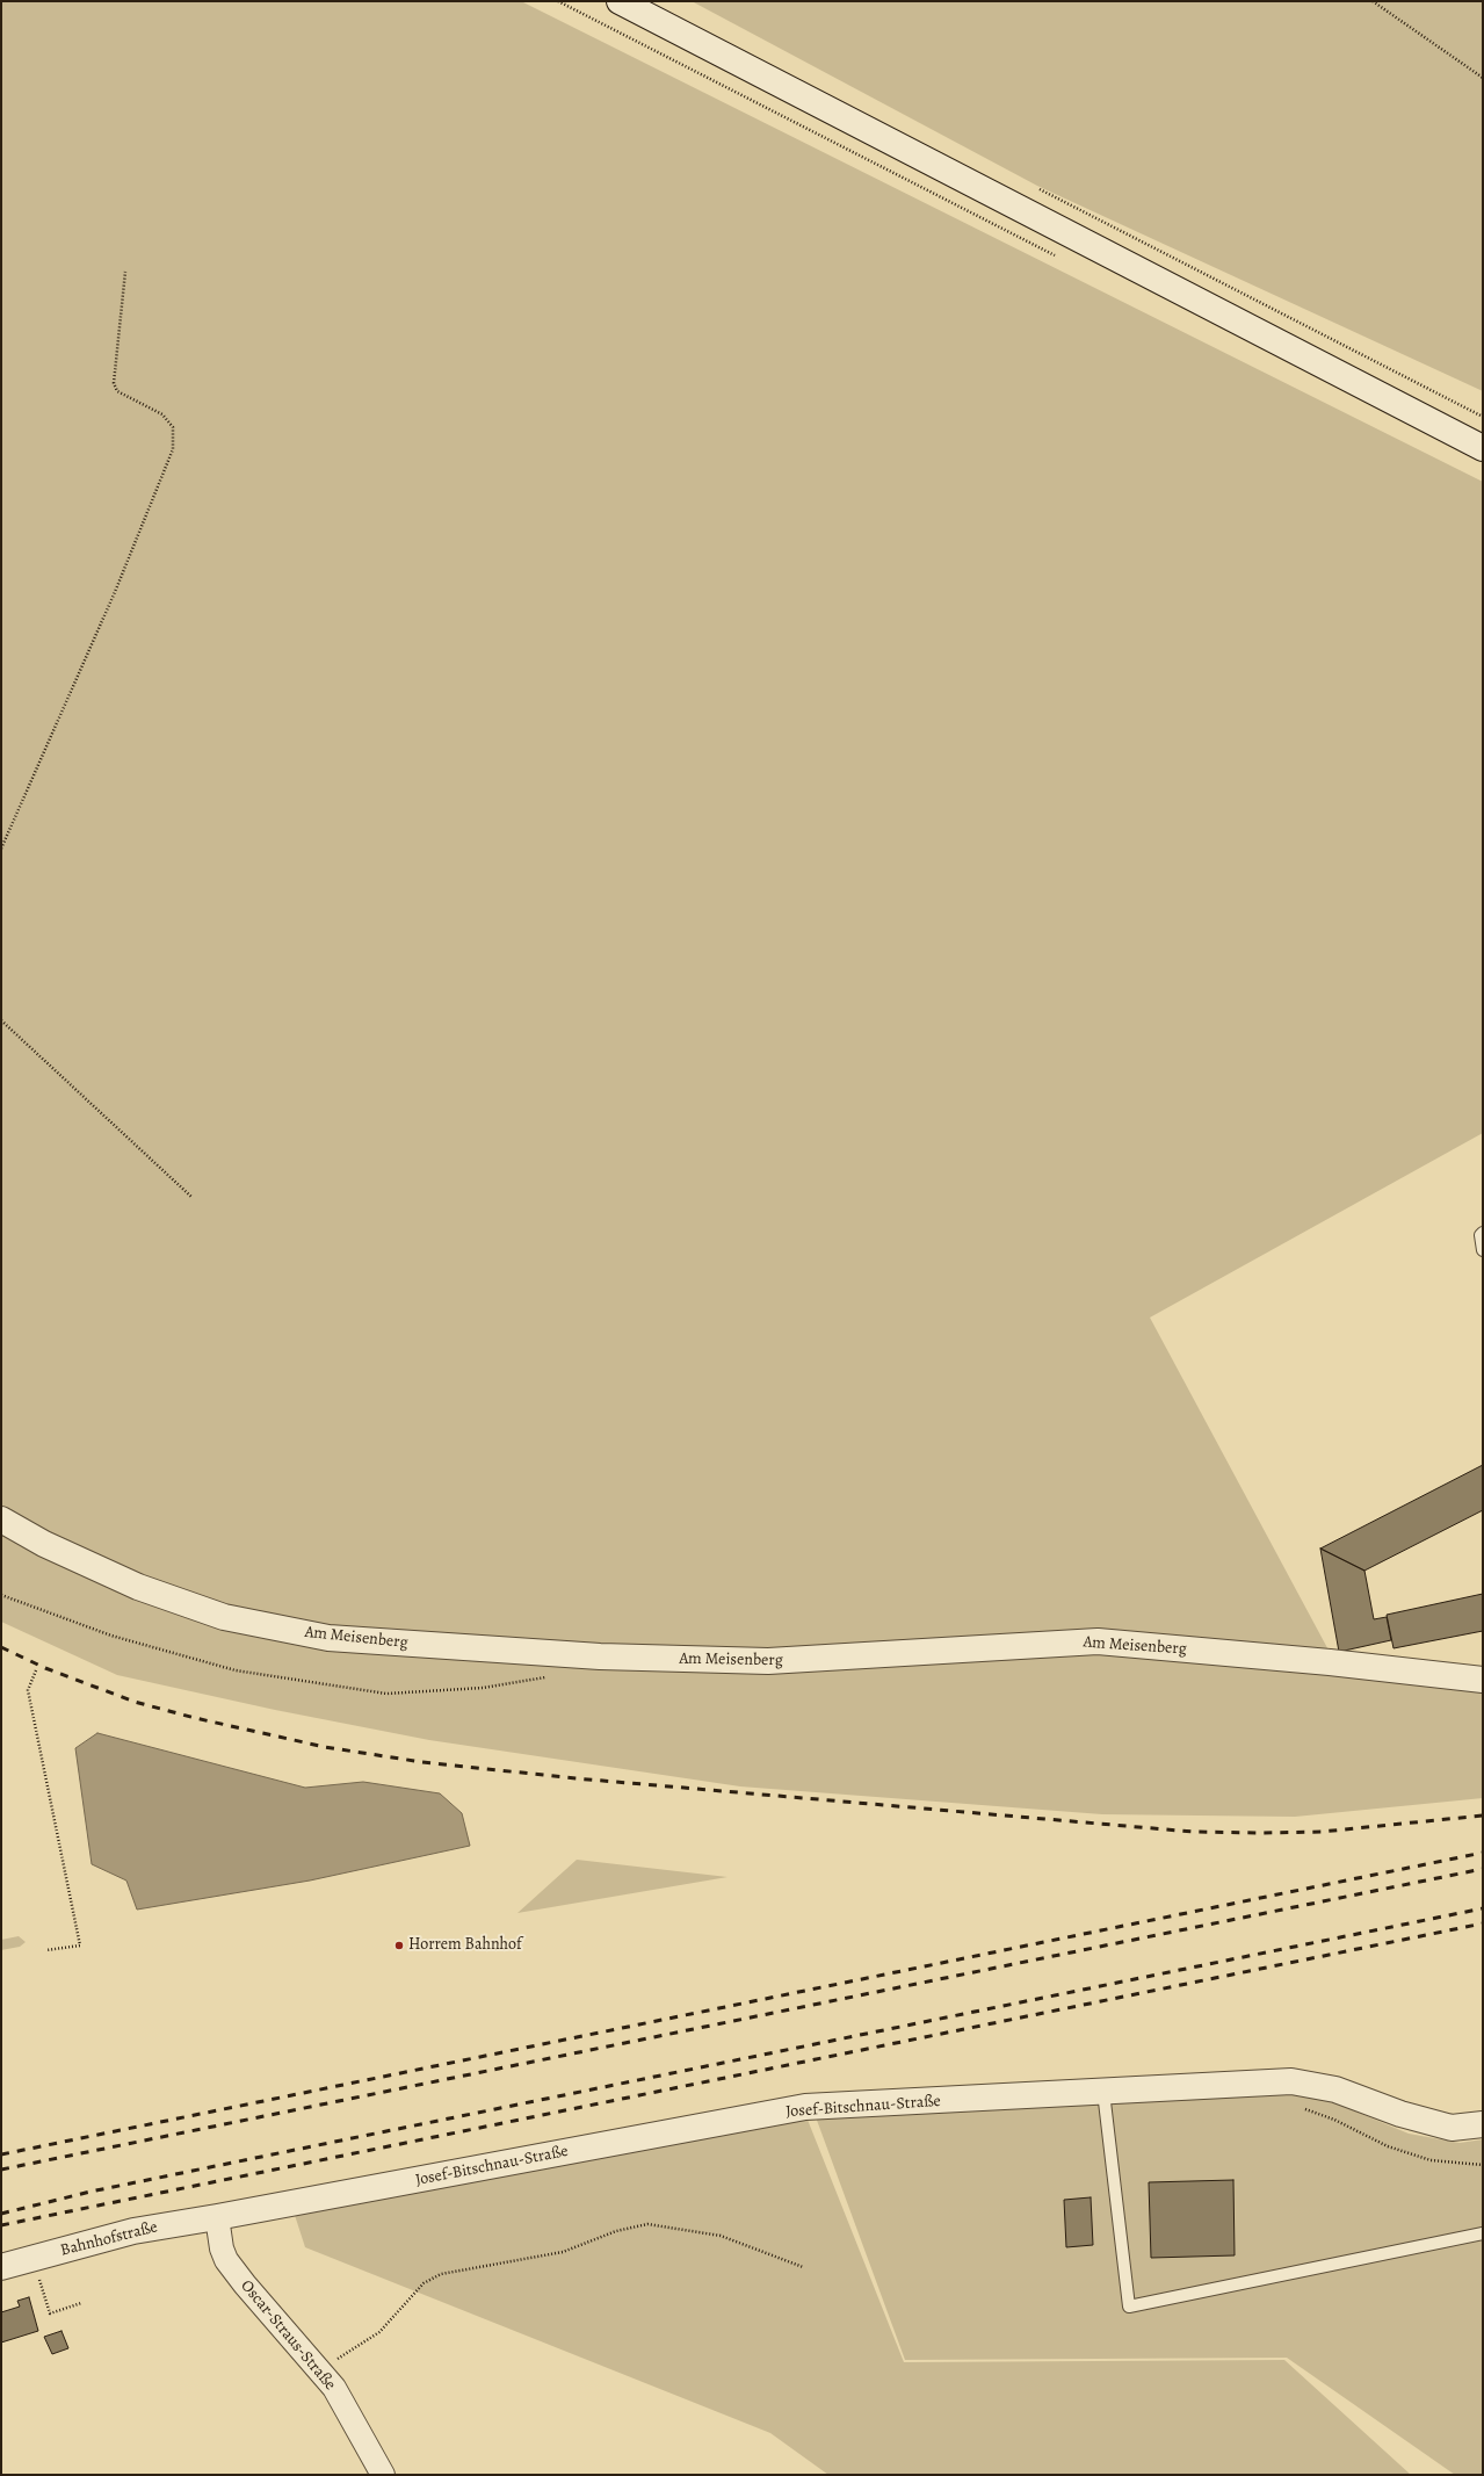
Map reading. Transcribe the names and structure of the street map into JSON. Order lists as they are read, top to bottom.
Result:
{
  "streets": {
    "street": [
      "Am Meisenberg",
      "Josef-Bitschnau-Straße",
      "Bahnhofstraße",
      "Oscar-Straus-Straße"
    ]
  },
  "crossings": [
    ["Josef-Bitschnau-Straße", "Bahnhofstraße"],
    ["Josef-Bitschnau-Straße", "Oscar-Straus-Straße"],
    ["Bahnhofstraße", "Oscar-Straus-Straße"]
  ],
  "places": ["Horrem Bahnhof"]
}
